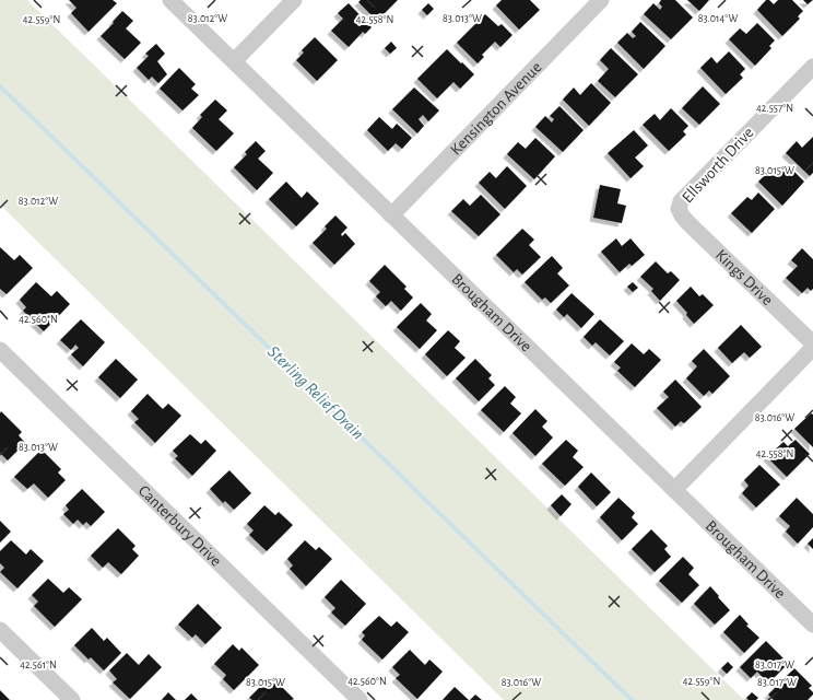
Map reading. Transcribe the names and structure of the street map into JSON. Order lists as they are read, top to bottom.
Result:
{
  "streets": {
    "street": [
      "Kensington Avenue",
      "Ellsworth Drive",
      "Kings Drive",
      "Brougham Drive",
      "Canterbury Drive"
    ]
  },
  "crossings": [
    ["Kensington Avenue", "Brougham Drive"],
    ["Ellsworth Drive", "Kings Drive"]
  ],
  "water": ["Sterling Relief Drain"],
  "coordinates": [
    "83.012°W",
    "83.013°W",
    "83.014°W",
    "42.559°N",
    "42.558°N",
    "42.557°N",
    "83.015°W",
    "42.560°N",
    "83.016°W",
    "83.017°W",
    "42.561°N"
  ]
}
